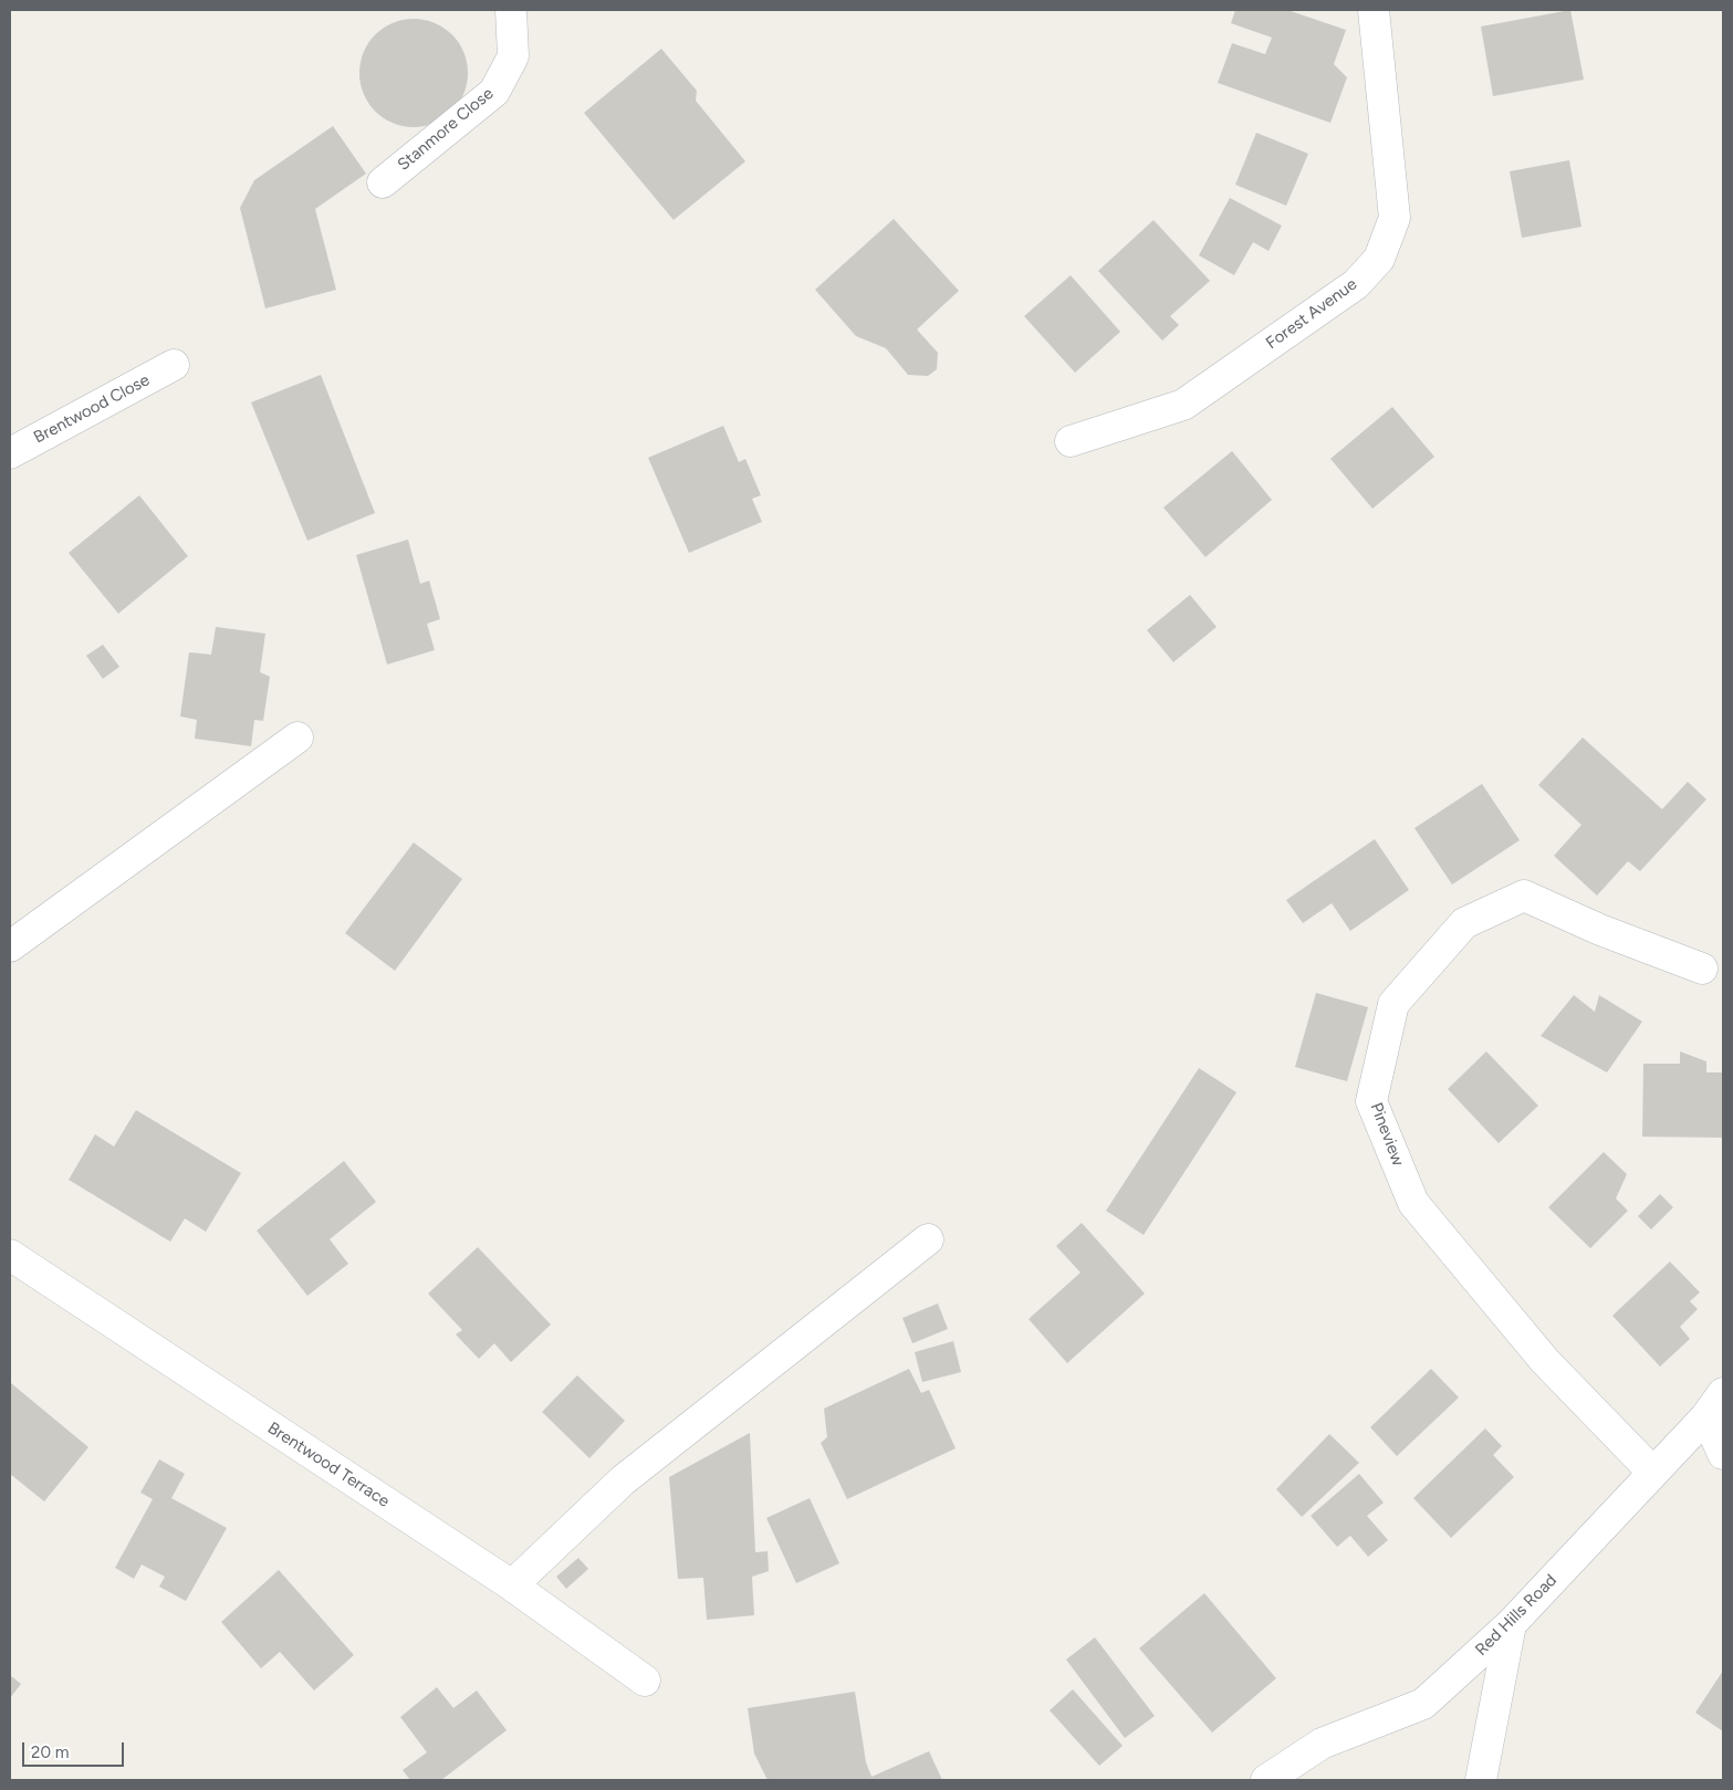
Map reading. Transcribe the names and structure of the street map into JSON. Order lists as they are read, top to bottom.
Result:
{
  "streets": {
    "street": [
      "Stanmore Close",
      "Forest Avenue",
      "Brentwood Close",
      "Pineview",
      "Brentwood Terrace",
      "Red Hills Road"
    ]
  },
  "crossings": [
    ["Pineview", "Red Hills Road"]
  ],
  "scale_bar": "20 m"
}
